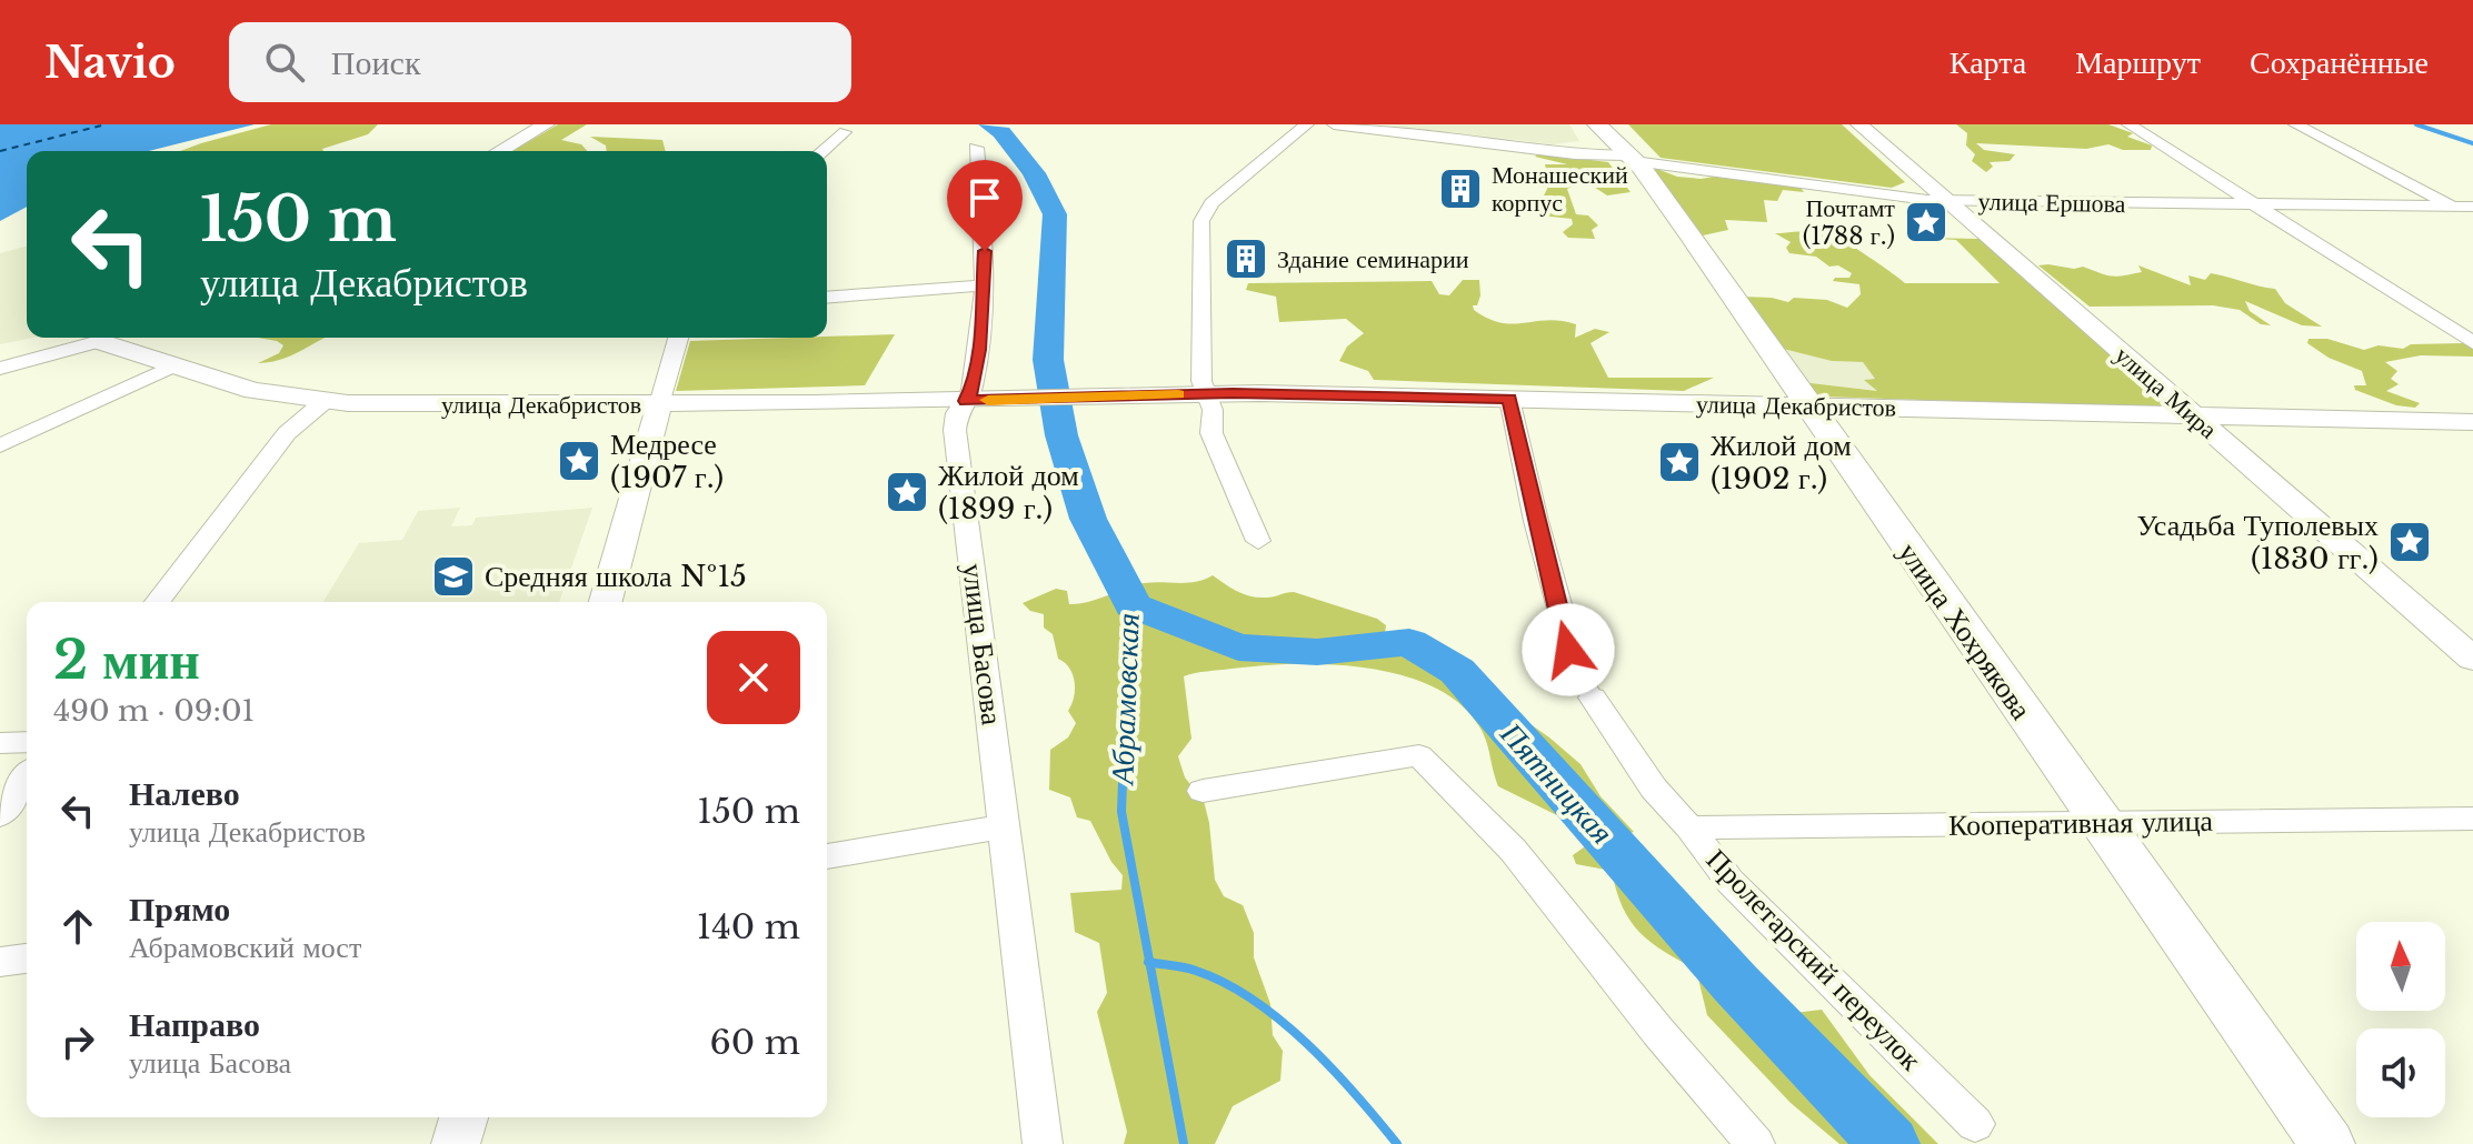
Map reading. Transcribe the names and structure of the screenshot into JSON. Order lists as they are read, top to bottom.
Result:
{
  "streets": {
    "main road": ["улица Хохрякова"],
    "street": [
      "улица Ершова",
      "улица Мира",
      "улица Декабристов",
      "улица Басова",
      "Кооперативная улица",
      "Пролетарский переулок"
    ]
  },
  "crossings": [
    ["улица Ершова", "улица Мира"],
    ["улица Ершова", "улица Хохрякова"],
    ["улица Мира", "улица Декабристов"],
    ["улица Декабристов", "улица Хохрякова"],
    ["улица Декабристов", "улица Басова"],
    ["улица Декабристов", "Пролетарский переулок"],
    ["улица Хохрякова", "Кооперативная улица"],
    ["Кооперативная улица", "Пролетарский переулок"]
  ],
  "water": ["Абрамовская", "Пятницкая"],
  "places": {
    "building": ["Монашеский корпус", "Здание семинарии"],
    "place": [
      "Почтамт (1788 г.)",
      "Медресе (1907 г.)",
      "Жилой дом (1902 г.)",
      "Жилой дом (1899 г.)",
      "Усадьба Туполевых (1830 гг.)"
    ],
    "school or university": ["Средняя школа №15"]
  },
  "north": "top",
  "page": {
    "header": "Navio",
    "search": "Поиск",
    "nav": ["Карта", "Маршрут", "Сохранённые"],
    "turn": ["150 m", "улица Декабристов"],
    "heading": ["2 мин", "490 m · 09:01"],
    "list": [
      {
        "name": "Налево",
        "note": "улица Декабристов",
        "value": "150 m"
      },
      {
        "name": "Прямо",
        "note": "Абрамовский мост",
        "value": "140 m"
      },
      {
        "name": "Направо",
        "note": "улица Басова",
        "value": "60 m"
      }
    ]
  }
}
